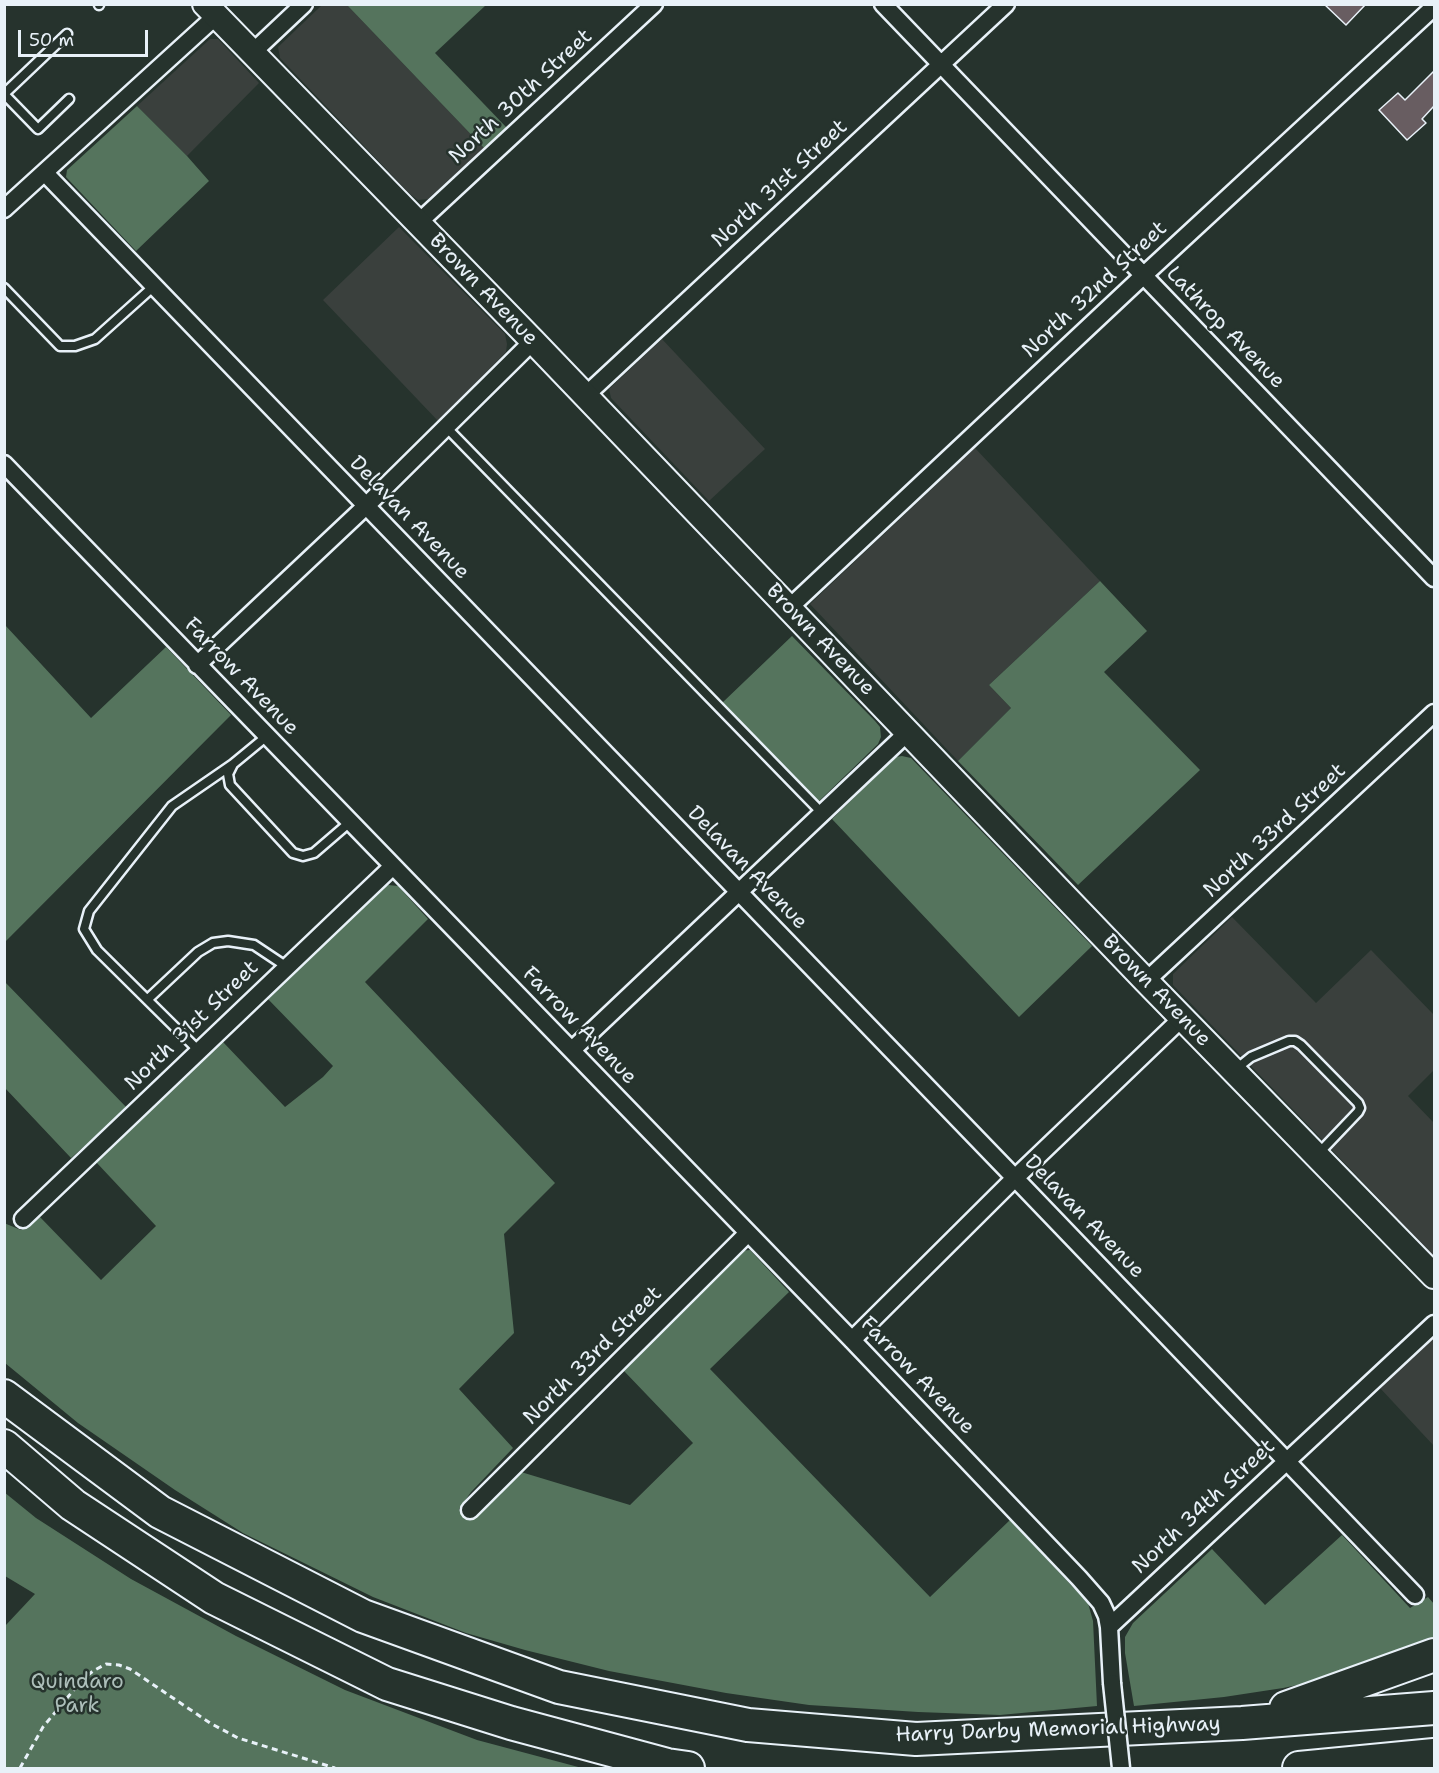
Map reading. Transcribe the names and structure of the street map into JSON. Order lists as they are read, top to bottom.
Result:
{
  "streets": {
    "highway": ["Harry Darby Memorial Highway"],
    "main road": ["Brown Avenue"],
    "street": [
      "North 30th Street",
      "North 31st Street",
      "North 32nd Street",
      "Lathrop Avenue",
      "Delavan Avenue",
      "Farrow Avenue",
      "North 33rd Street",
      "North 34th Street"
    ]
  },
  "crossings": [
    ["North 30th Street", "Brown Avenue"],
    ["North 31st Street", "Brown Avenue"],
    ["North 31st Street", "Lathrop Avenue"],
    ["North 31st Street", "Farrow Avenue"],
    ["Brown Avenue", "North 32nd Street"],
    ["Brown Avenue", "North 33rd Street"],
    ["North 32nd Street", "Lathrop Avenue"],
    ["Delavan Avenue", "North 34th Street"],
    ["Farrow Avenue", "North 33rd Street"],
    ["Farrow Avenue", "North 34th Street"]
  ],
  "parks": ["Quindaro Park"],
  "scale_bar": "50 m"
}
